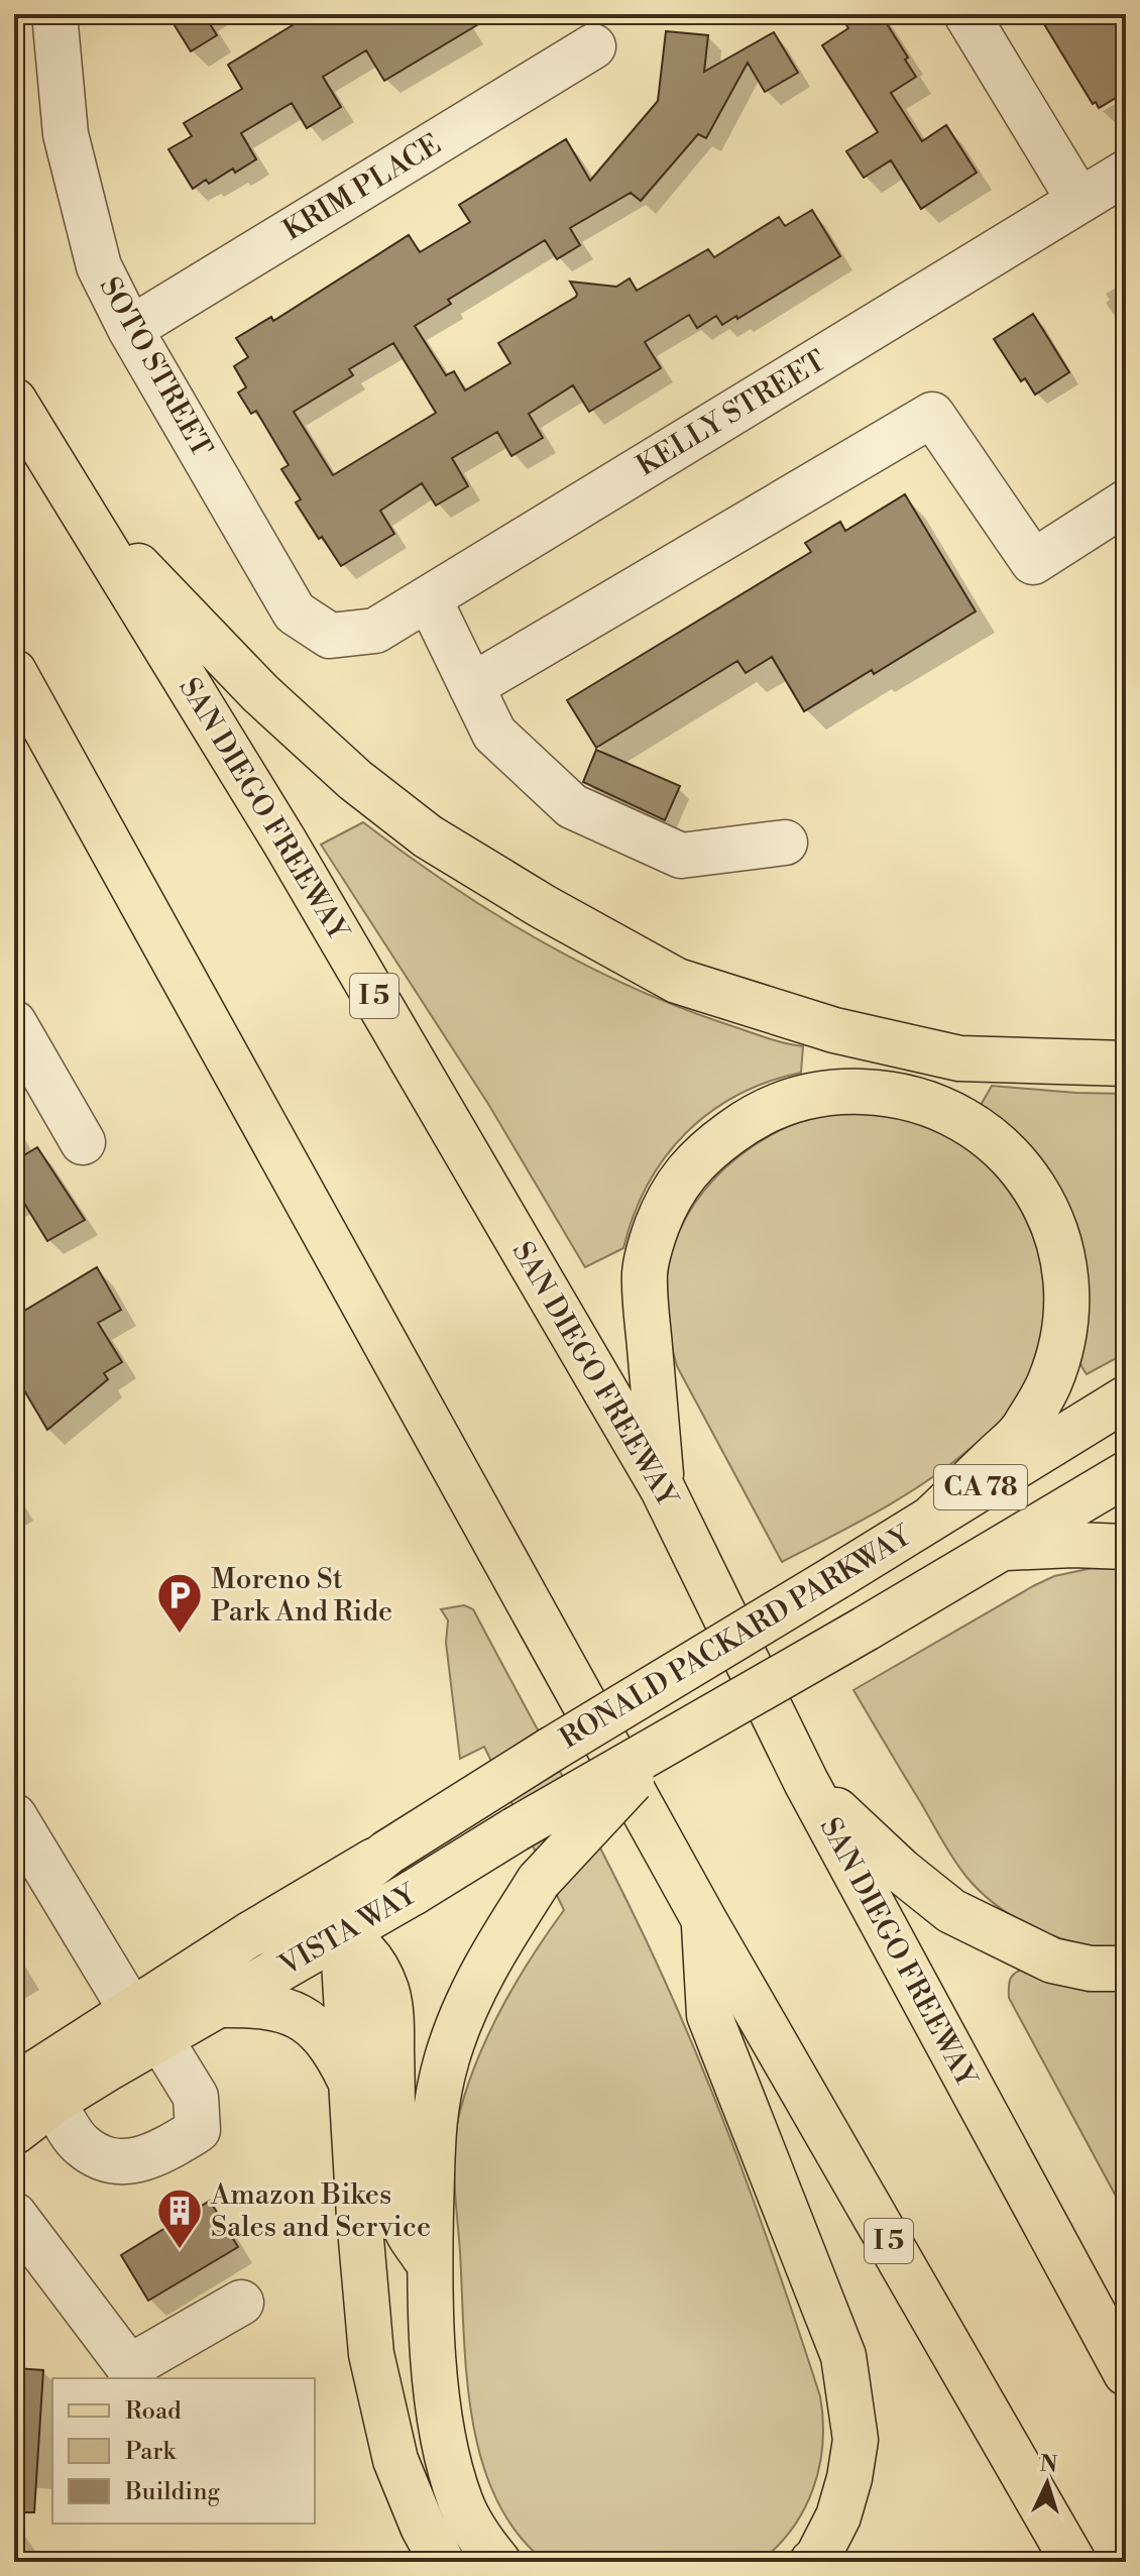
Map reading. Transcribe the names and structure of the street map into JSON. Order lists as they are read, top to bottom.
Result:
{
  "streets": {
    "main road": [
      "SAN DIEGO FREEWAY",
      "I 5",
      "CA 78",
      "RONALD PACKARD PARKWAY",
      "VISTA WAY"
    ],
    "street": ["KRIM PLACE", "SOTO STREET", "KELLY STREET"]
  },
  "crossings": [
    ["KRIM PLACE", "SOTO STREET"],
    ["SOTO STREET", "KELLY STREET"],
    ["RONALD PACKARD PARKWAY", "VISTA WAY"]
  ],
  "places": {
    "parking": ["Moreno St Park And Ride"],
    "building": ["Amazon Bikes Sales and Service"]
  },
  "legend": ["Road", "Park", "Building"],
  "north": "top"
}
